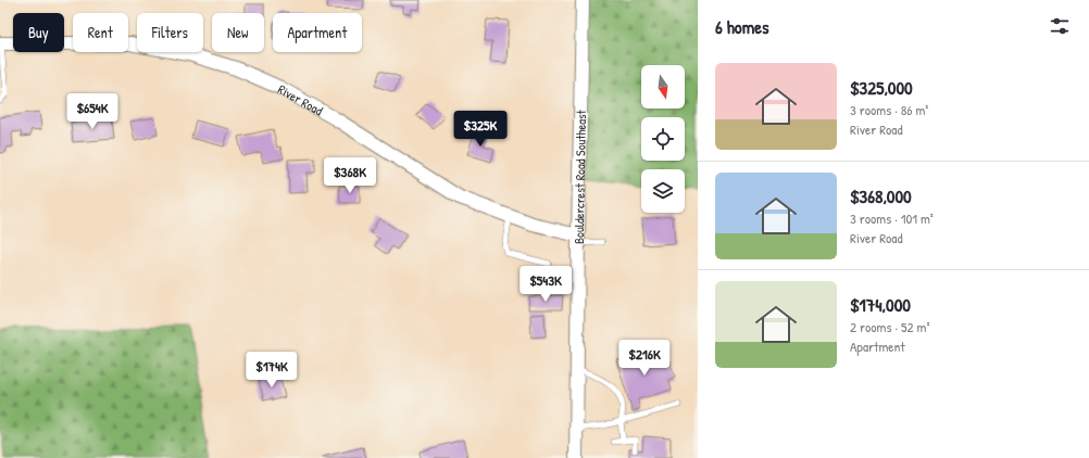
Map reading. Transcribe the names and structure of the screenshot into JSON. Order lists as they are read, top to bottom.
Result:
{
  "streets": {
    "street": ["River Road", "Bouldercrest Road Southeast"]
  },
  "crossings": [
    ["River Road", "Bouldercrest Road Southeast"]
  ],
  "north": "bottom",
  "page": {
    "heading": "6 homes",
    "chip": [
      "Buy",
      "Rent",
      "Filters",
      "New",
      "Apartment"
    ],
    "list": [
      {
        "name": "$325,000",
        "note": "3 rooms · 86 m² · River Road"
      },
      {
        "name": "$368,000",
        "note": "3 rooms · 101 m² · River Road"
      },
      {
        "name": "$174,000",
        "note": "2 rooms · 52 m² · Apartment"
      }
    ],
    "price": [
      "$654K",
      "$325K",
      "$368K",
      "$543K",
      "$216K",
      "$174K"
    ]
  }
}
